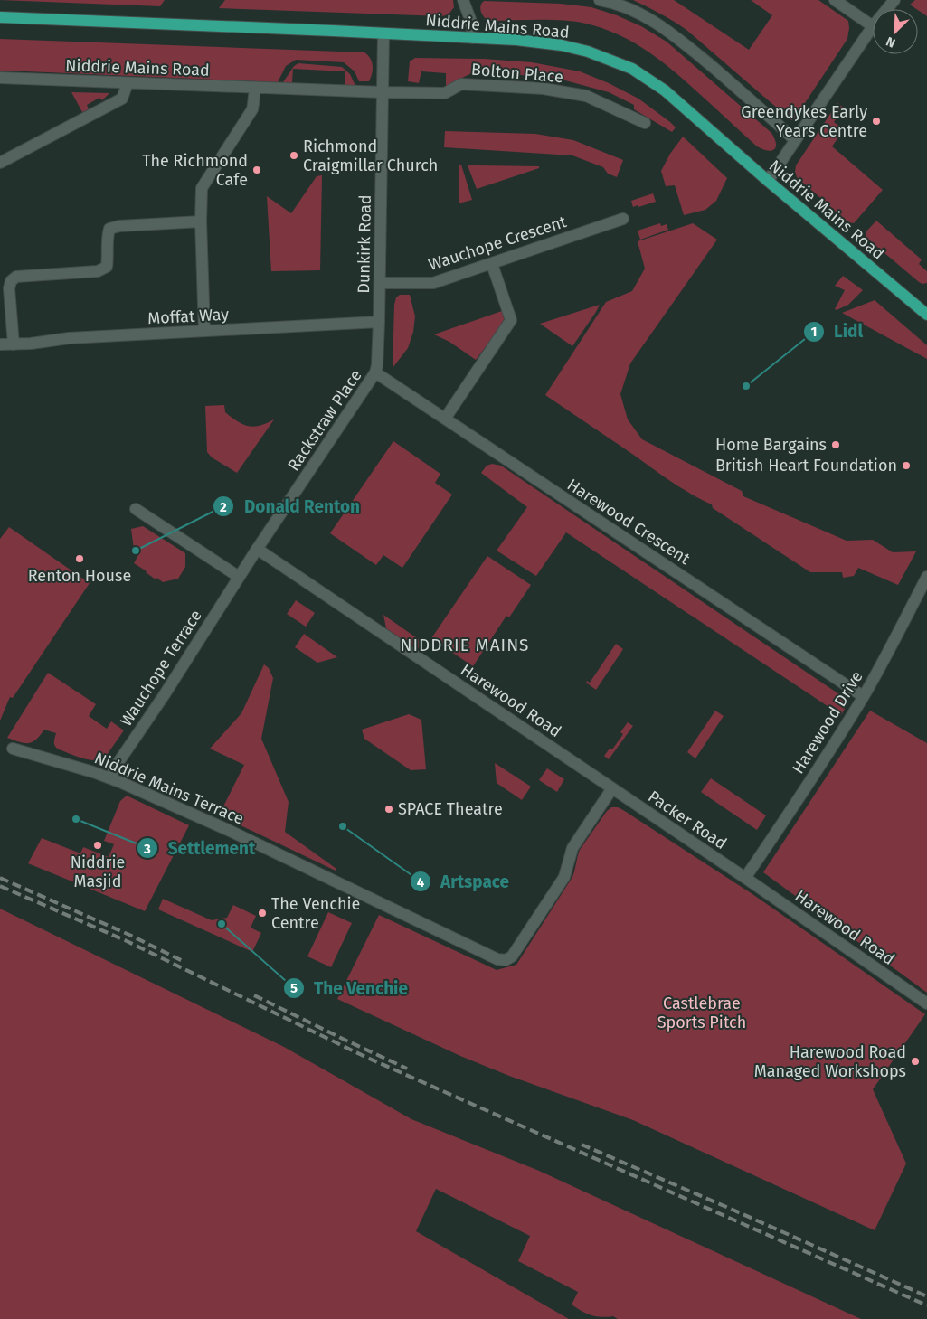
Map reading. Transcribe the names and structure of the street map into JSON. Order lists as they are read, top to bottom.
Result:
{
  "streets": {
    "main road": ["Niddrie Mains Road"],
    "street": [
      "Bolton Place",
      "Wauchope Crescent",
      "Dunkirk Road",
      "Moffat Way",
      "Rackstraw Place",
      "Harewood Crescent",
      "Wauchope Terrace",
      "Harewood Road",
      "Harewood Drive",
      "Niddrie Mains Terrace",
      "Packer Road"
    ]
  },
  "crossings": [
    ["Niddrie Mains Road", "Bolton Place"],
    ["Niddrie Mains Road", "Dunkirk Road"],
    ["Bolton Place", "Dunkirk Road"],
    ["Wauchope Crescent", "Dunkirk Road"],
    ["Dunkirk Road", "Moffat Way"],
    ["Dunkirk Road", "Rackstraw Place"],
    ["Dunkirk Road", "Harewood Crescent"],
    ["Rackstraw Place", "Harewood Crescent"],
    ["Rackstraw Place", "Wauchope Terrace"],
    ["Rackstraw Place", "Harewood Road"],
    ["Harewood Crescent", "Harewood Drive"],
    ["Wauchope Terrace", "Harewood Road"],
    ["Wauchope Terrace", "Niddrie Mains Terrace"],
    ["Harewood Road", "Harewood Drive"],
    ["Harewood Road", "Niddrie Mains Terrace"],
    ["Harewood Road", "Packer Road"],
    ["Harewood Drive", "Packer Road"],
    ["Niddrie Mains Terrace", "Packer Road"]
  ],
  "districts": ["NIDDRIE MAINS"],
  "parks": ["Castlebrae Sports Pitch"],
  "places": [
    "Greendykes Early Years Centre",
    "Richmond Craigmillar Church",
    "The Richmond Cafe",
    "Lidl",
    "Home Bargains",
    "British Heart Foundation",
    "Donald Renton",
    "Renton House",
    "SPACE Theatre",
    "Settlement",
    "Artspace",
    "Niddrie Masjid",
    "The Venchie Centre",
    "The Venchie",
    "Harewood Road Managed Workshops"
  ],
  "north": "bottom left"
}
